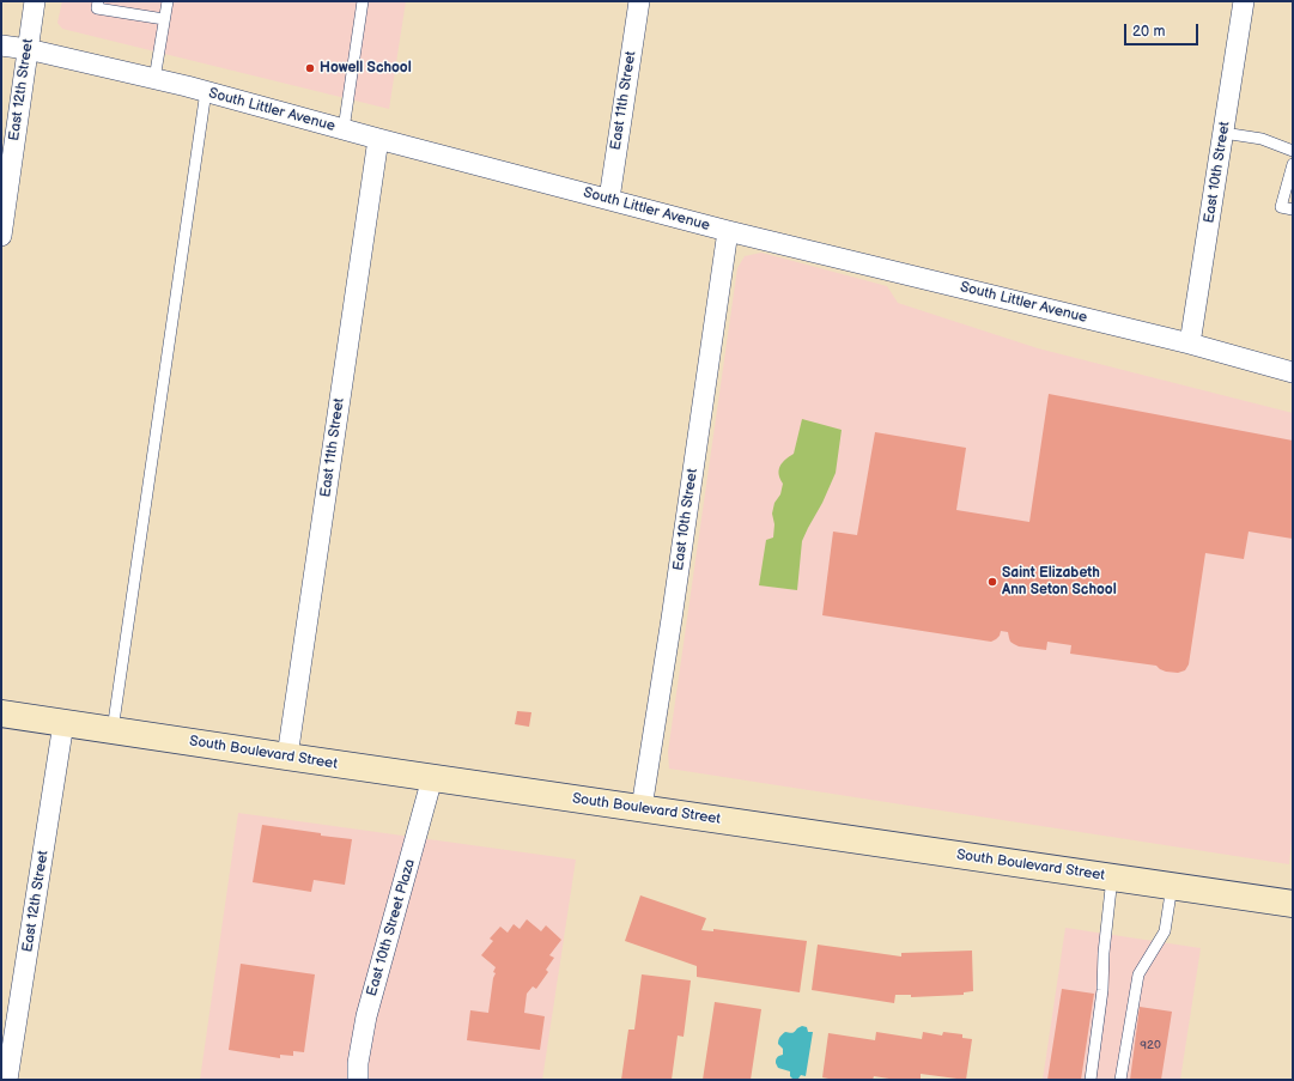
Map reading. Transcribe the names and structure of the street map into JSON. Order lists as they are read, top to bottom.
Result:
{
  "streets": {
    "main road": ["South Boulevard Street"],
    "street": [
      "East 12th Street",
      "East 11th Street",
      "South Littler Avenue",
      "East 10th Street",
      "East 10th Street Plaza"
    ]
  },
  "crossings": [
    ["East 12th Street", "South Littler Avenue"],
    ["East 12th Street", "South Boulevard Street"],
    ["East 11th Street", "South Littler Avenue"],
    ["East 11th Street", "South Boulevard Street"],
    ["South Littler Avenue", "East 10th Street"],
    ["East 10th Street", "South Boulevard Street"],
    ["South Boulevard Street", "East 10th Street Plaza"]
  ],
  "places": ["Howell School", "Saint Elizabeth Ann Seton School"],
  "house_numbers": ["920"],
  "scale_bar": "20 m"
}
